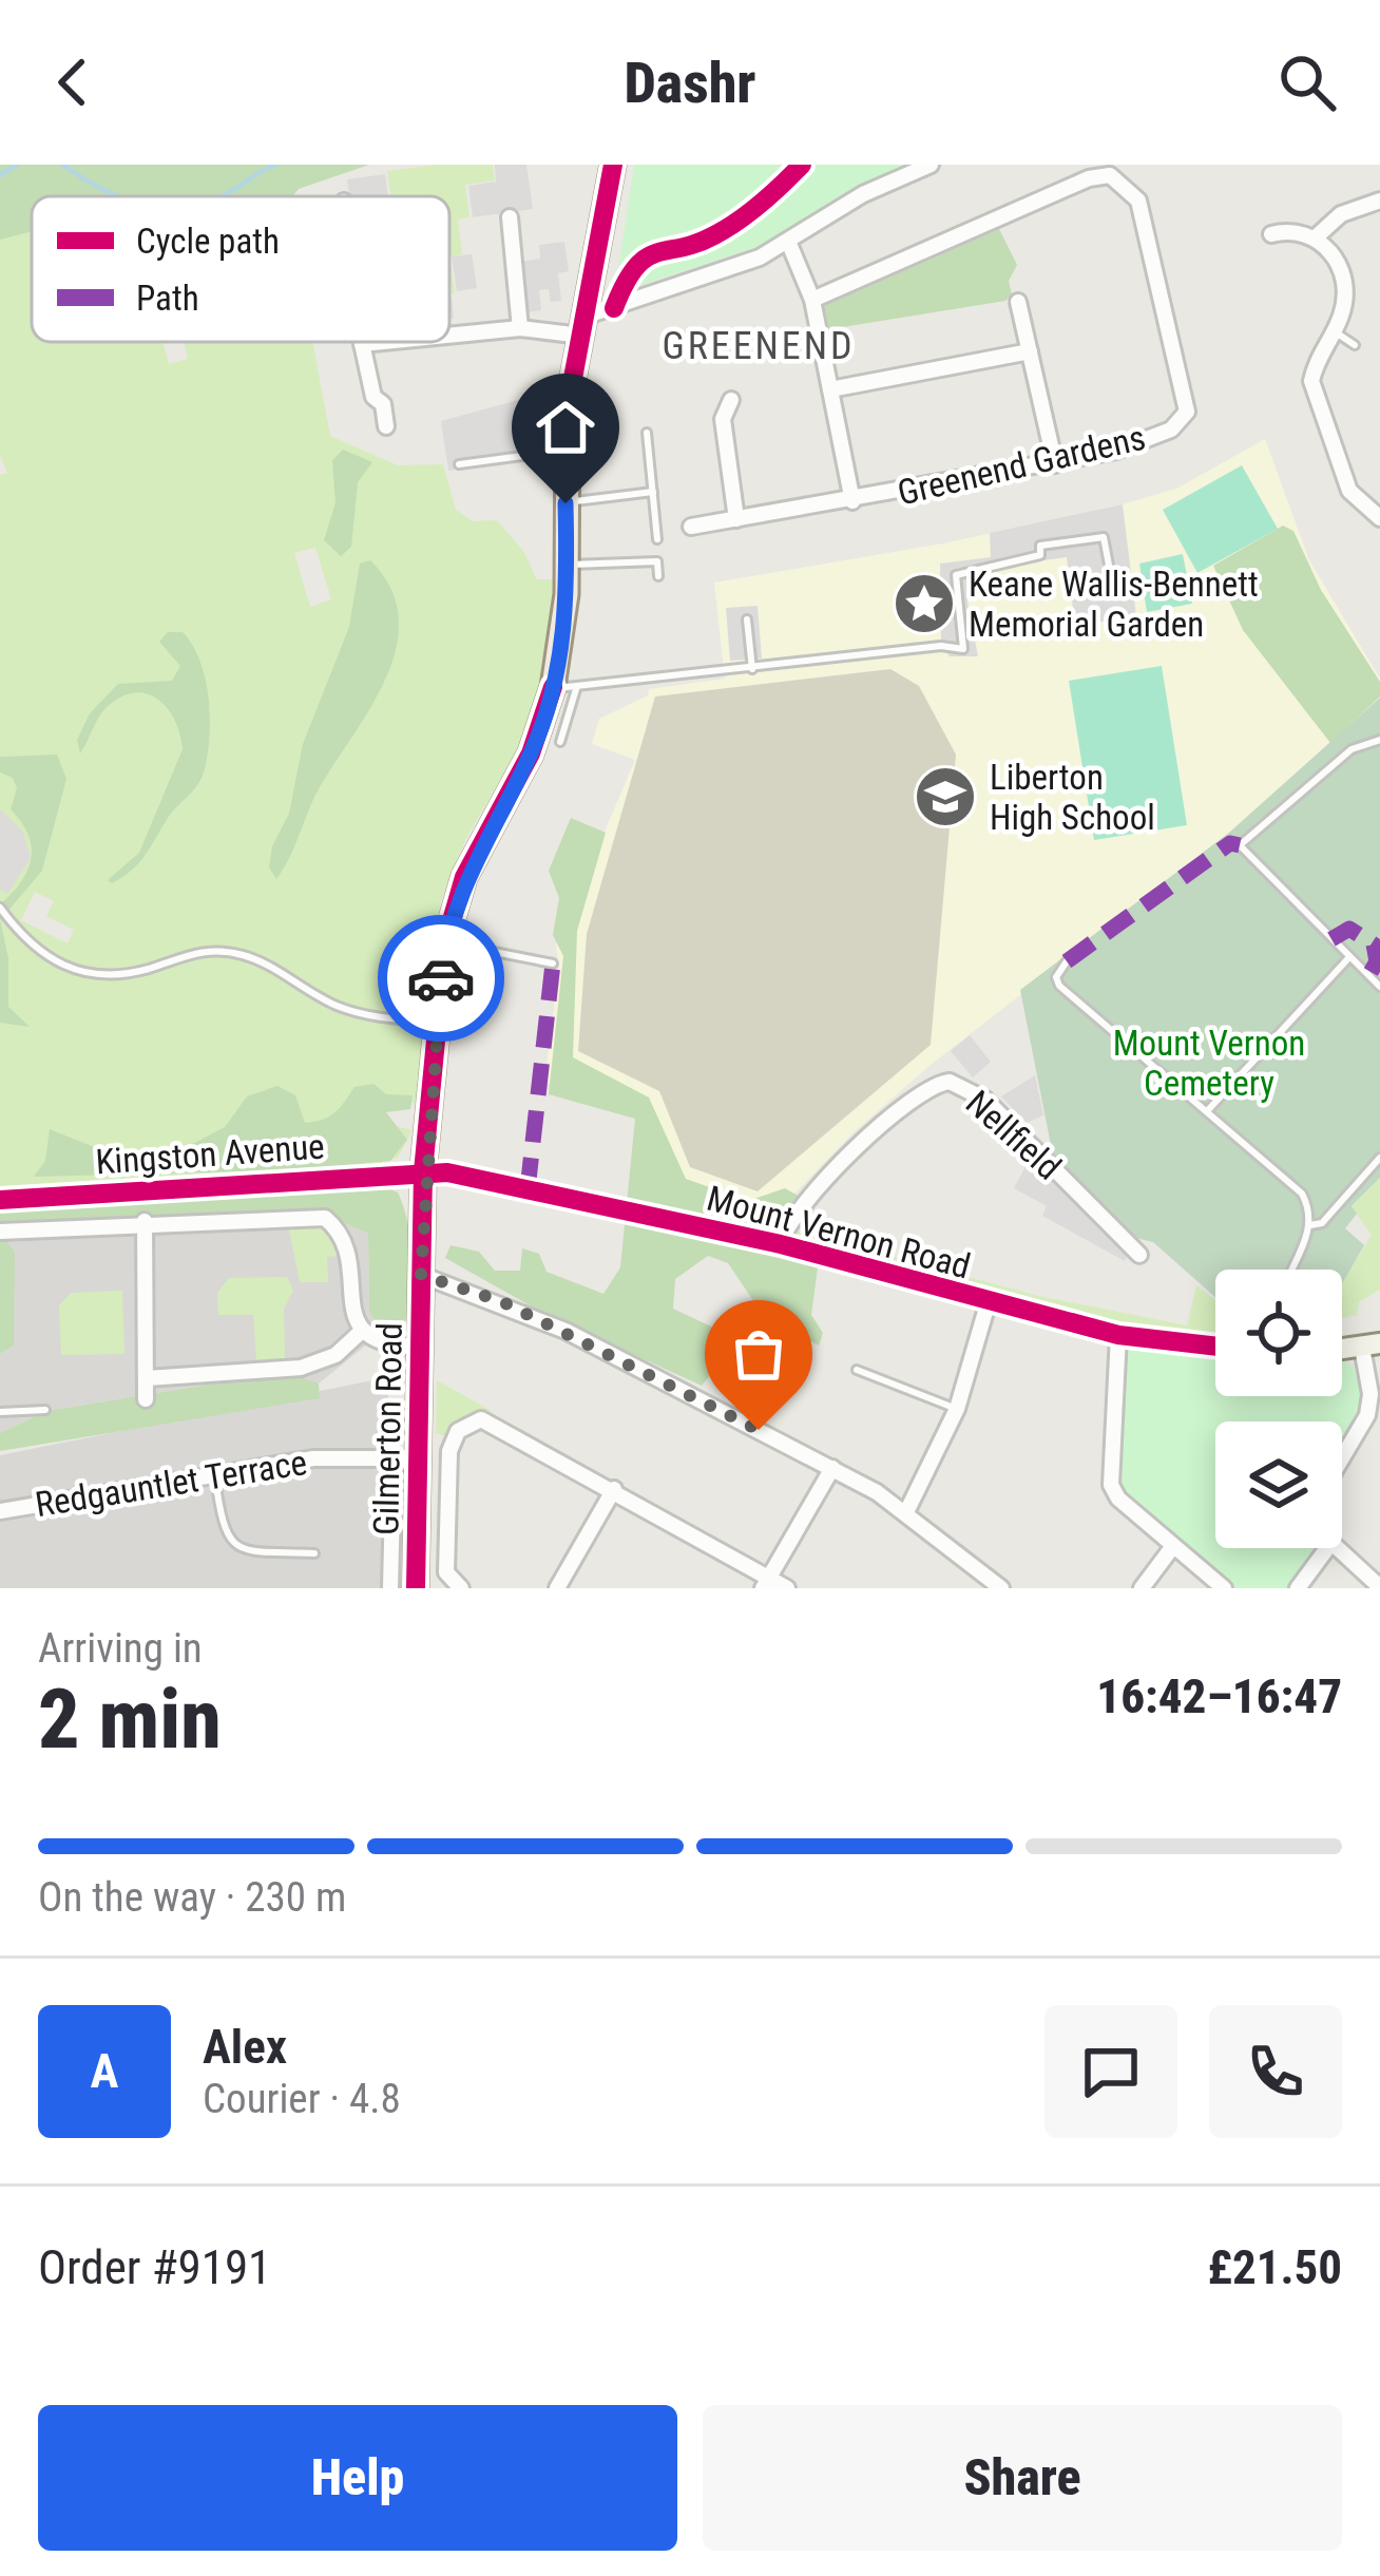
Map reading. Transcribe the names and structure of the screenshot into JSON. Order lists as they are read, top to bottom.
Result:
{
  "streets": {
    "main road": ["Gilmerton Road"],
    "street": [
      "Greenend Gardens",
      "Nellfield",
      "Kingston Avenue",
      "Mount Vernon Road",
      "Redgauntlet Terrace"
    ]
  },
  "crossings": [
    ["Nellfield", "Mount Vernon Road"],
    ["Kingston Avenue", "Mount Vernon Road"],
    ["Kingston Avenue", "Gilmerton Road"],
    ["Mount Vernon Road", "Gilmerton Road"],
    ["Gilmerton Road", "Redgauntlet Terrace"]
  ],
  "districts": ["GREENEND"],
  "parks": ["Mount Vernon Cemetery"],
  "places": {
    "place": ["Keane Wallis-Bennett Memorial Garden"],
    "school or university": ["Liberton High School"]
  },
  "legend": ["Cycle path", "Path"],
  "page": {
    "header": "Dashr",
    "heading": ["2 min", "Arriving in", "16:42–16:47"],
    "panel": [
      "Alex",
      "Courier · 4.8",
      "Order #9191",
      "£21.50"
    ],
    "bar": "On the way · 230 m",
    "round": "A",
    "buttons": ["Help", "Share"]
  }
}
